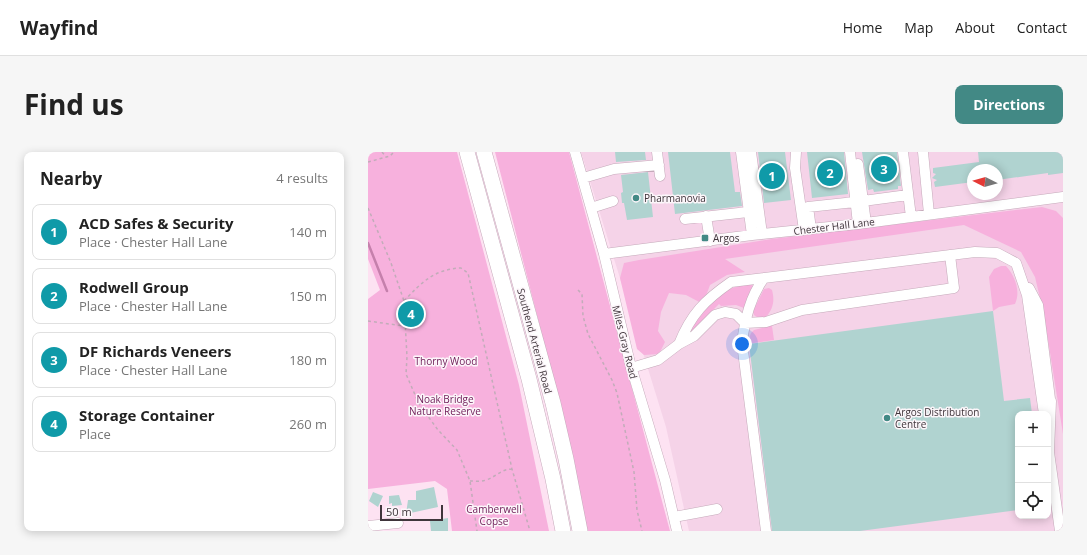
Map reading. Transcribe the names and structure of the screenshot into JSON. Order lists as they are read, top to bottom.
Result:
{
  "streets": {
    "highway": ["Southend Arterial Road"],
    "street": ["Chester Hall Lane", "Miles Gray Road"]
  },
  "crossings": [
    ["Chester Hall Lane", "Miles Gray Road"]
  ],
  "parks": ["Thorny Wood", "Noak Bridge Nature Reserve", "Camberwell Copse"],
  "places": {
    "other": ["Pharmanovia", "Argos Distribution Centre"],
    "transit": ["Argos"]
  },
  "scale_bar": "50 m",
  "north": "left",
  "page": {
    "header": "Wayfind",
    "nav": [
      "Home",
      "Map",
      "About",
      "Contact"
    ],
    "title": "Find us",
    "buttons": "Directions",
    "heading": ["Nearby", "4 results"],
    "pins": [
      "3",
      "2",
      "1",
      "4"
    ],
    "list": [
      {
        "mark": "1",
        "name": "ACD Safes & Security",
        "note": "Place · Chester Hall Lane",
        "value": "140 m"
      },
      {
        "mark": "2",
        "name": "Rodwell Group",
        "note": "Place · Chester Hall Lane",
        "value": "150 m"
      },
      {
        "mark": "3",
        "name": "DF Richards Veneers",
        "note": "Place · Chester Hall Lane",
        "value": "180 m"
      },
      {
        "mark": "4",
        "name": "Storage Container",
        "note": "Place",
        "value": "260 m"
      }
    ],
    "map_buttons": ["+", "−"],
    "scale": "50 m"
  }
}
